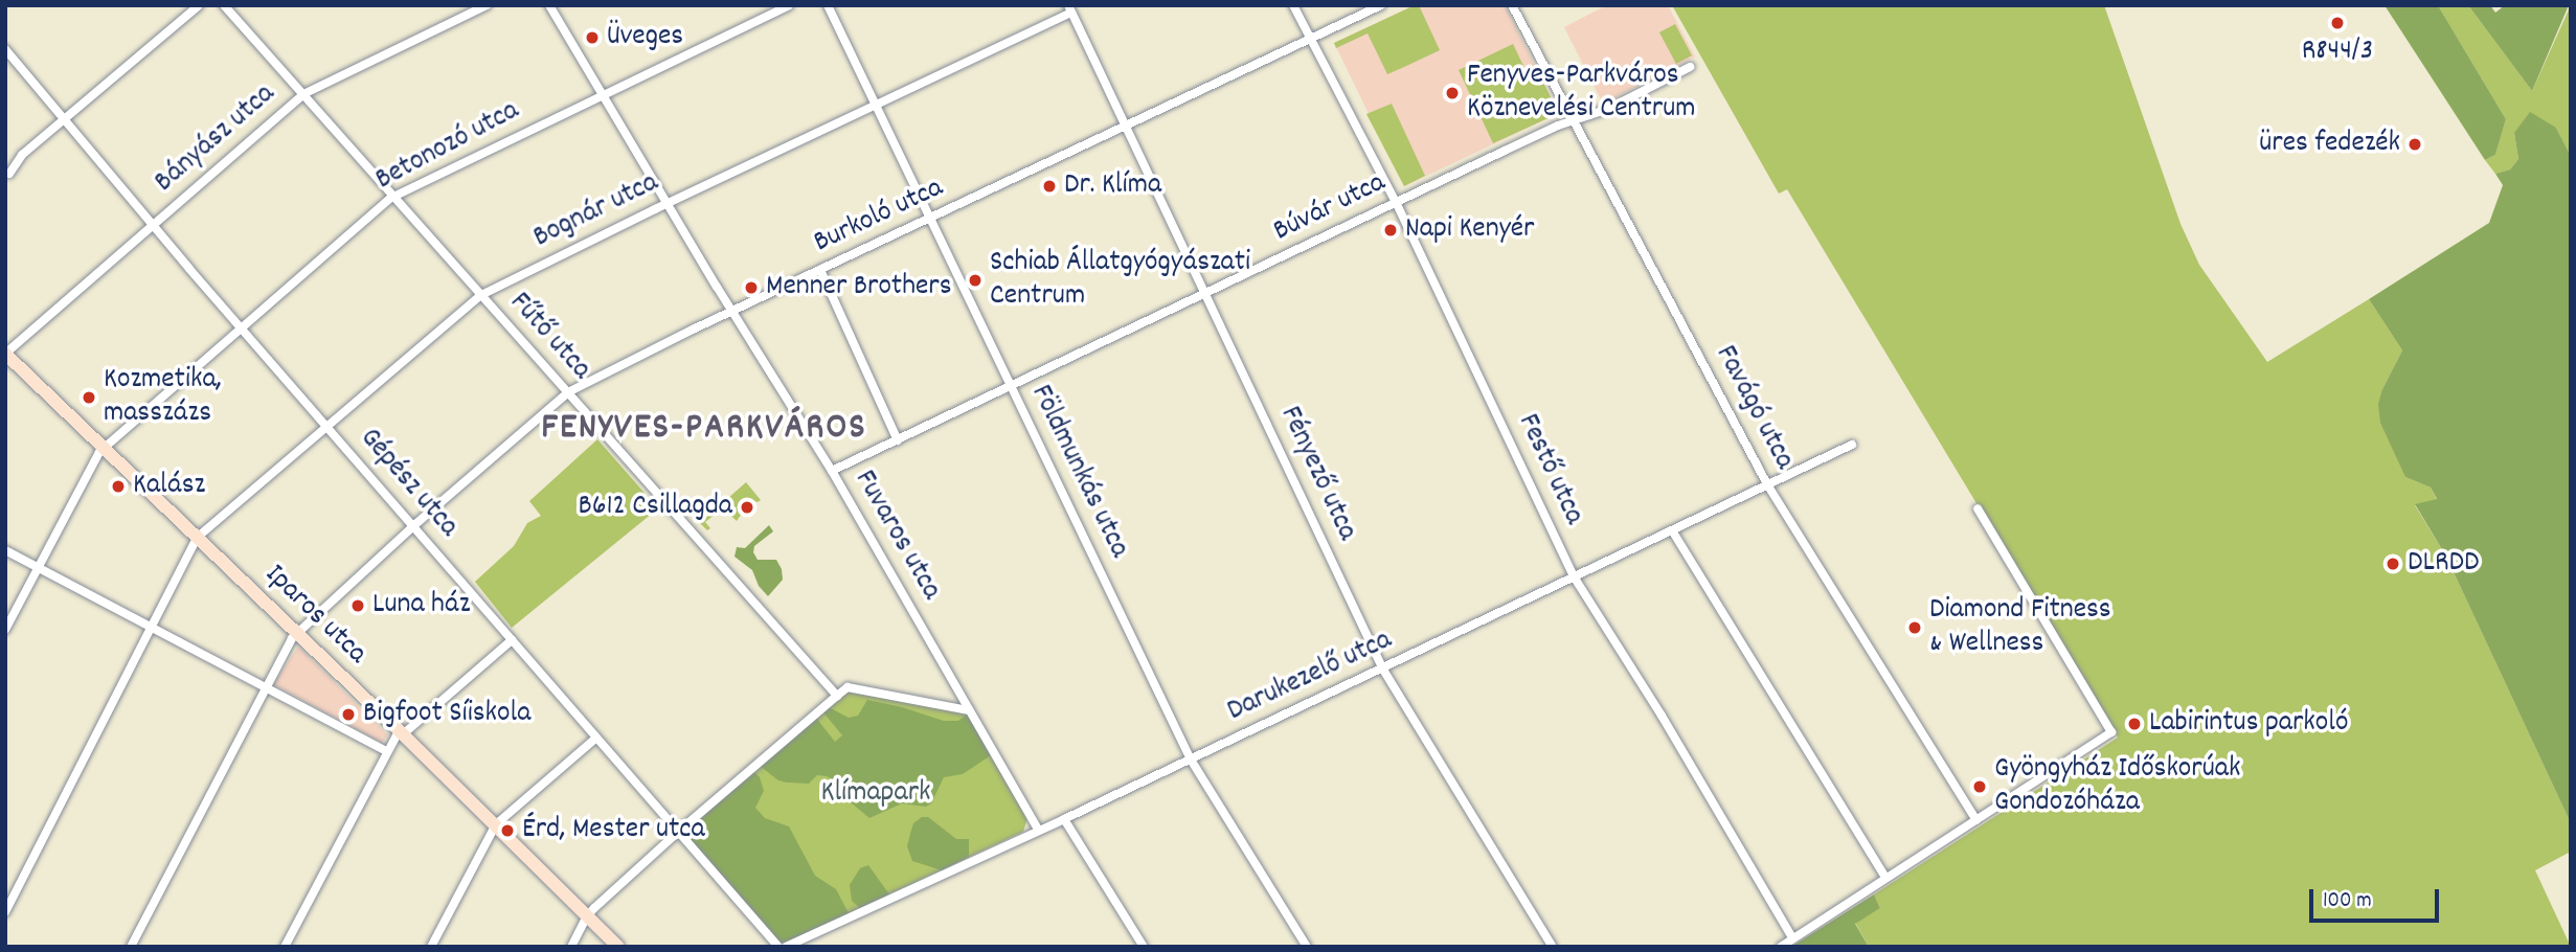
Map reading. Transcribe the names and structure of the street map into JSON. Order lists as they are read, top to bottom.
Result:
{
  "streets": {
    "street": [
      "Bányász utca",
      "Betonozó utca",
      "Búvár utca",
      "Bognár utca",
      "Burkoló utca",
      "Fűtő utca",
      "Favágó utca",
      "Festő utca",
      "Földmunkás utca",
      "Fényező utca",
      "Gépész utca",
      "Fuvaros utca",
      "Iparos utca",
      "Darukezelő utca"
    ]
  },
  "crossings": [
    ["Bányász utca", "Fűtő utca"],
    ["Bányász utca", "Gépész utca"],
    ["Bányász utca", "Iparos utca"],
    ["Betonozó utca", "Fűtő utca"],
    ["Betonozó utca", "Gépész utca"],
    ["Betonozó utca", "Fuvaros utca"],
    ["Betonozó utca", "Iparos utca"],
    ["Búvár utca", "Favágó utca"],
    ["Búvár utca", "Festő utca"],
    ["Búvár utca", "Földmunkás utca"],
    ["Búvár utca", "Fényező utca"],
    ["Búvár utca", "Fuvaros utca"],
    ["Bognár utca", "Fűtő utca"],
    ["Bognár utca", "Földmunkás utca"],
    ["Bognár utca", "Fényező utca"],
    ["Bognár utca", "Gépész utca"],
    ["Bognár utca", "Fuvaros utca"],
    ["Bognár utca", "Iparos utca"],
    ["Burkoló utca", "Fűtő utca"],
    ["Burkoló utca", "Festő utca"],
    ["Burkoló utca", "Földmunkás utca"],
    ["Burkoló utca", "Fényező utca"],
    ["Burkoló utca", "Gépész utca"],
    ["Burkoló utca", "Fuvaros utca"],
    ["Burkoló utca", "Iparos utca"],
    ["Favágó utca", "Darukezelő utca"],
    ["Festő utca", "Darukezelő utca"],
    ["Földmunkás utca", "Darukezelő utca"],
    ["Fényező utca", "Darukezelő utca"],
    ["Fuvaros utca", "Darukezelő utca"]
  ],
  "districts": ["FENYVES-PARKVÁROS"],
  "parks": ["Klímapark"],
  "places": [
    "R844/3",
    "Üveges",
    "Fenyves-Parkváros Köznevelési Centrum",
    "üres fedezék",
    "Dr. Klíma",
    "Napi Kenyér",
    "Schiab Állatgyógyászati Centrum",
    "Menner Brothers",
    "Kozmetika, masszázs",
    "Kalász",
    "B612 Csillagda",
    "DLRDD",
    "Luna ház",
    "Diamond Fitness & Wellness",
    "Bigfoot Síiskola",
    "Labirintus parkoló",
    "Gyöngyház Időskorúak Gondozóháza",
    "Érd, Mester utca"
  ],
  "scale_bar": "100 m"
}
